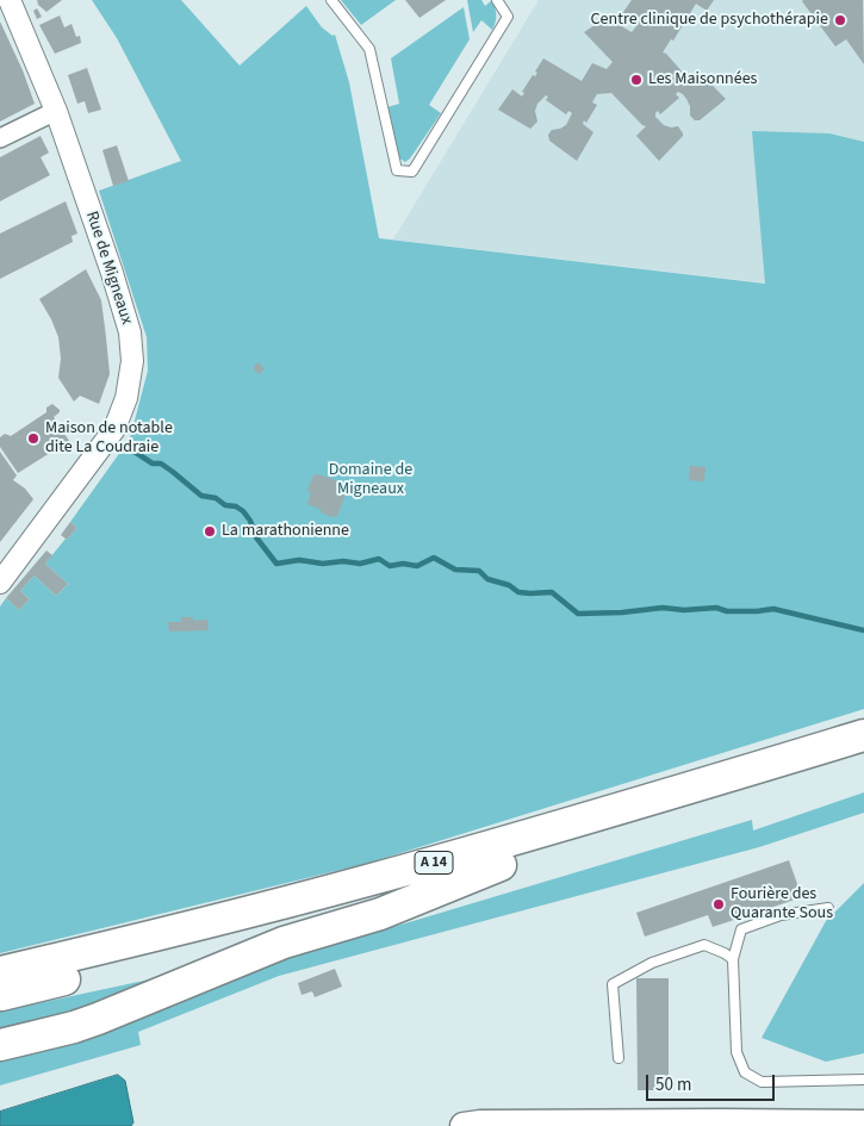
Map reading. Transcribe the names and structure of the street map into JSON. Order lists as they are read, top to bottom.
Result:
{
  "streets": {
    "highway": ["A 14"],
    "street": ["Rue de Migneaux"]
  },
  "parks": ["Domaine de Migneaux"],
  "places": [
    "Centre clinique de psychothérapie",
    "Les Maisonnées",
    "Maison de notable dite La Coudraie",
    "La marathonienne",
    "Fourière des Quarante Sous"
  ],
  "scale_bar": "50 m"
}
